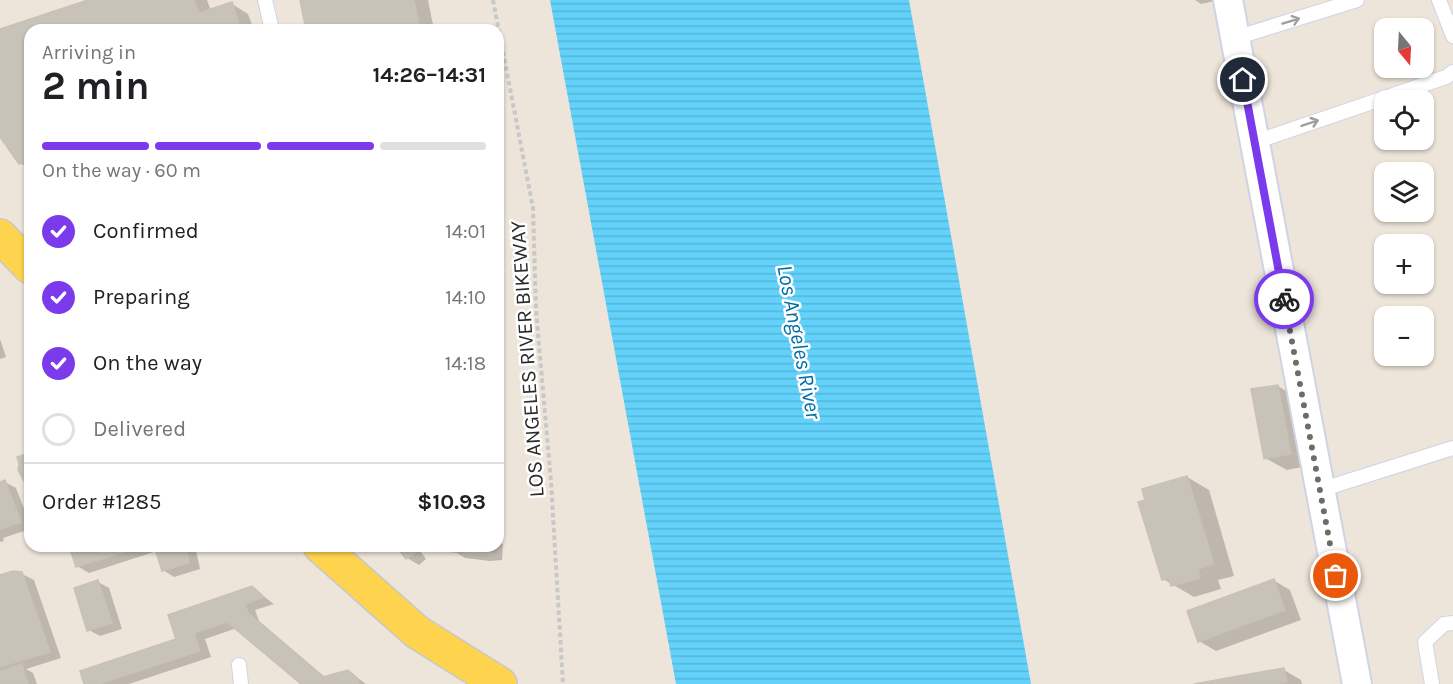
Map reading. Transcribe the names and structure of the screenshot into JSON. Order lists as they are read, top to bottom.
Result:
{
  "streets": {
    "path": ["LOS ANGELES RIVER BIKEWAY"]
  },
  "water": ["Los Angeles River"],
  "north": "bottom",
  "page": {
    "map_buttons": ["+", "−"],
    "heading": ["2 min", "Arriving in", "14:26–14:31"],
    "panel": ["Order #1285", "$10.93"],
    "bar": "On the way · 60 m",
    "list": [
      ["Confirmed", "14:01"],
      ["Preparing", "14:10"],
      ["On the way", "14:18"],
      "Delivered"
    ]
  }
}
